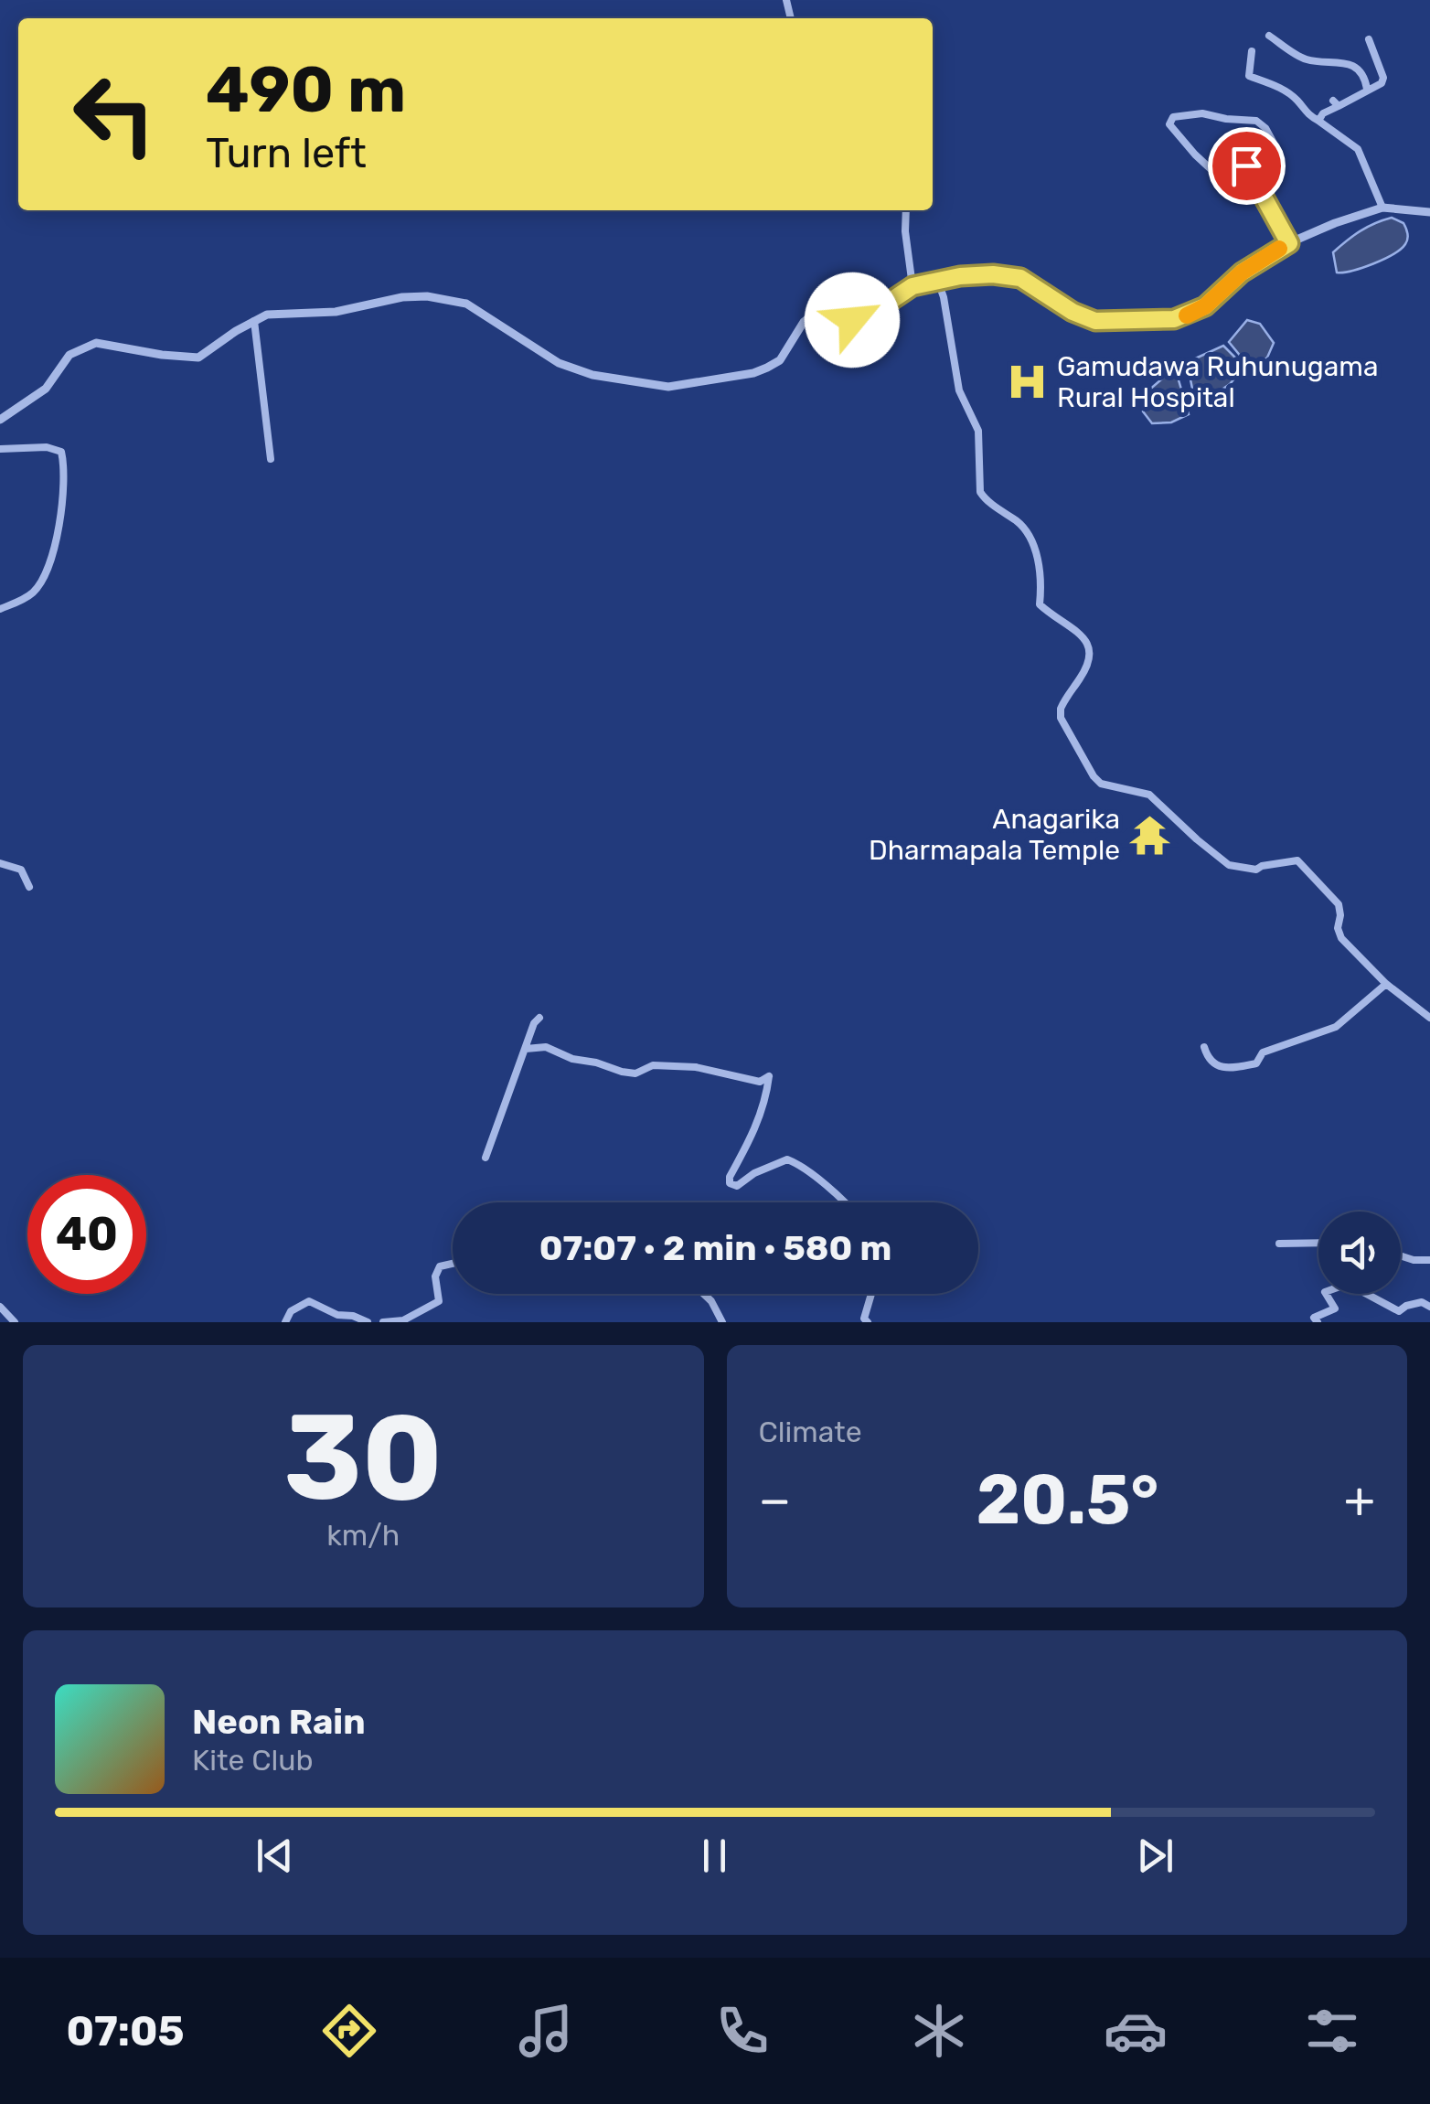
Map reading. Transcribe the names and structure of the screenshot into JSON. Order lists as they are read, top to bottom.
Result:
{
  "places": {
    "hospital": ["Gamudawa Ruhunugama Rural Hospital"],
    "temple": ["Anagarika Dharmapala Temple"]
  },
  "page": {
    "turn": ["490 m", "Turn left"],
    "limit": "40",
    "trip": "07:07 · 2 min · 580 m",
    "tile": [
      ["30", "km/h"],
      "Climate"
    ],
    "heat": ["−", "20.5°", "+"],
    "song": ["Neon Rain", "Kite Club"],
    "tabs": "07:05"
  }
}
